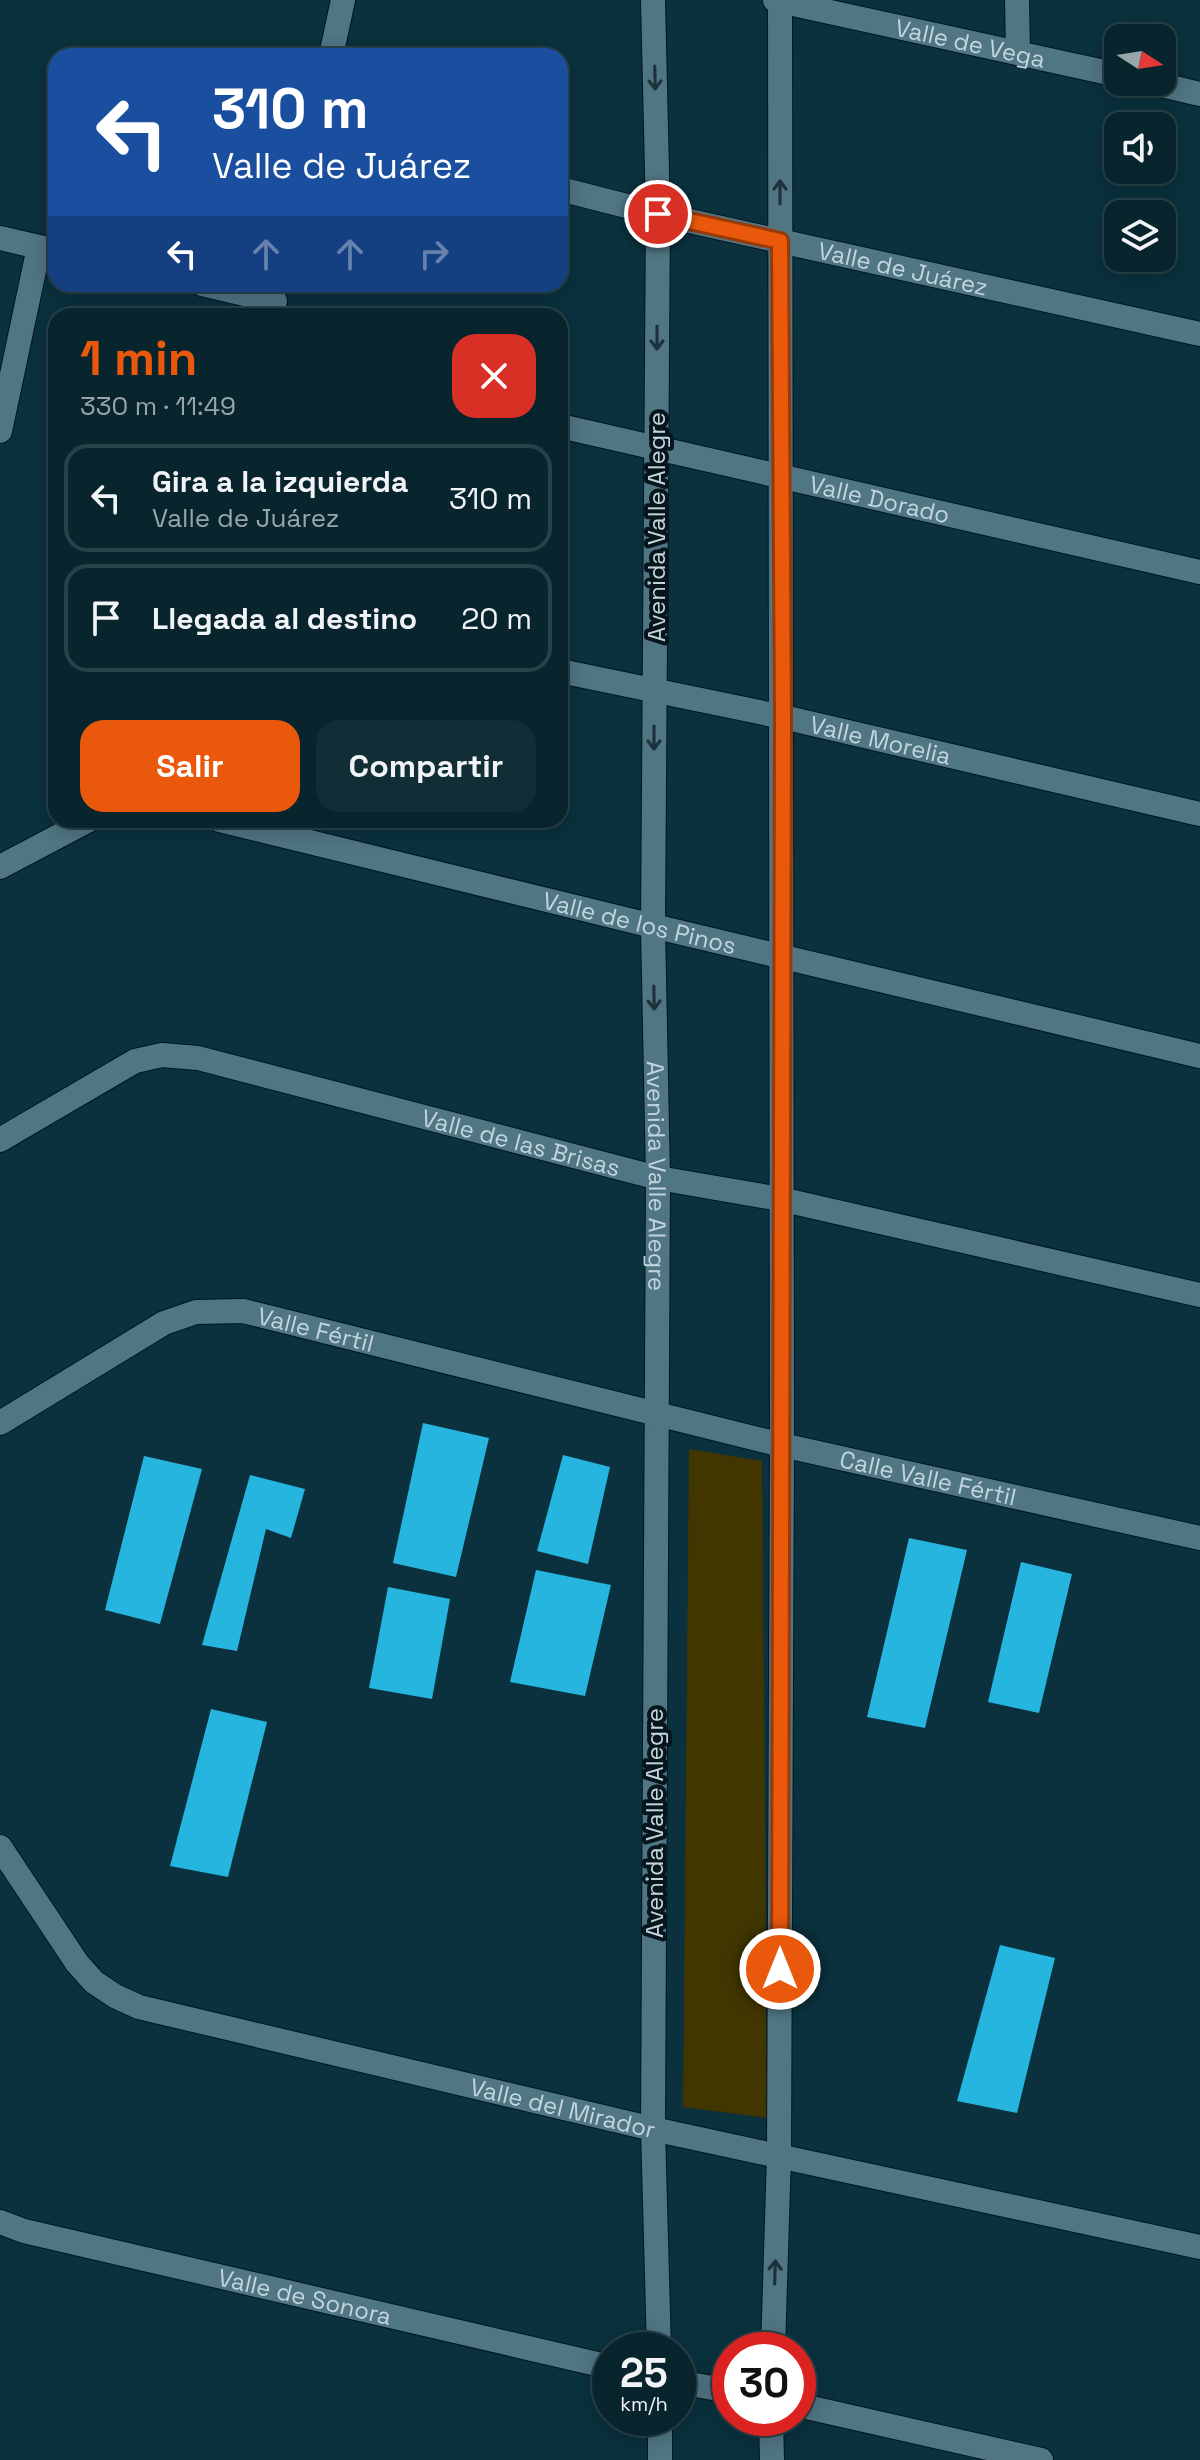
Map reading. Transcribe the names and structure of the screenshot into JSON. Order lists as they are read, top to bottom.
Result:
{
  "streets": {
    "street": [
      "Valle de Vega",
      "Valle de Juárez",
      "Valle Dorado",
      "Avenida Valle Alegre",
      "Valle Morelia",
      "Valle de los Pinos",
      "Valle de las Brisas",
      "Valle Fértil",
      "Calle Valle Fértil",
      "Valle del Mirador",
      "Valle de Sonora"
    ]
  },
  "crossings": [
    ["Valle de Juárez", "Avenida Valle Alegre"],
    ["Valle Dorado", "Avenida Valle Alegre"],
    ["Avenida Valle Alegre", "Valle Morelia"],
    ["Avenida Valle Alegre", "Valle de los Pinos"],
    ["Avenida Valle Alegre", "Valle de las Brisas"],
    ["Avenida Valle Alegre", "Valle Fértil"],
    ["Avenida Valle Alegre", "Calle Valle Fértil"],
    ["Avenida Valle Alegre", "Valle del Mirador"],
    ["Valle Fértil", "Calle Valle Fértil"]
  ],
  "north": "right",
  "page": {
    "turn": ["310 m", "Valle de Juárez"],
    "heading": ["1 min", "330 m · 11:49"],
    "list": [
      {
        "name": "Gira a la izquierda",
        "note": "Valle de Juárez",
        "value": "310 m"
      },
      {
        "name": "Llegada al destino",
        "value": "20 m"
      }
    ],
    "buttons": ["Salir", "Compartir"],
    "speed": "25 km/h",
    "limit": "30"
  }
}
